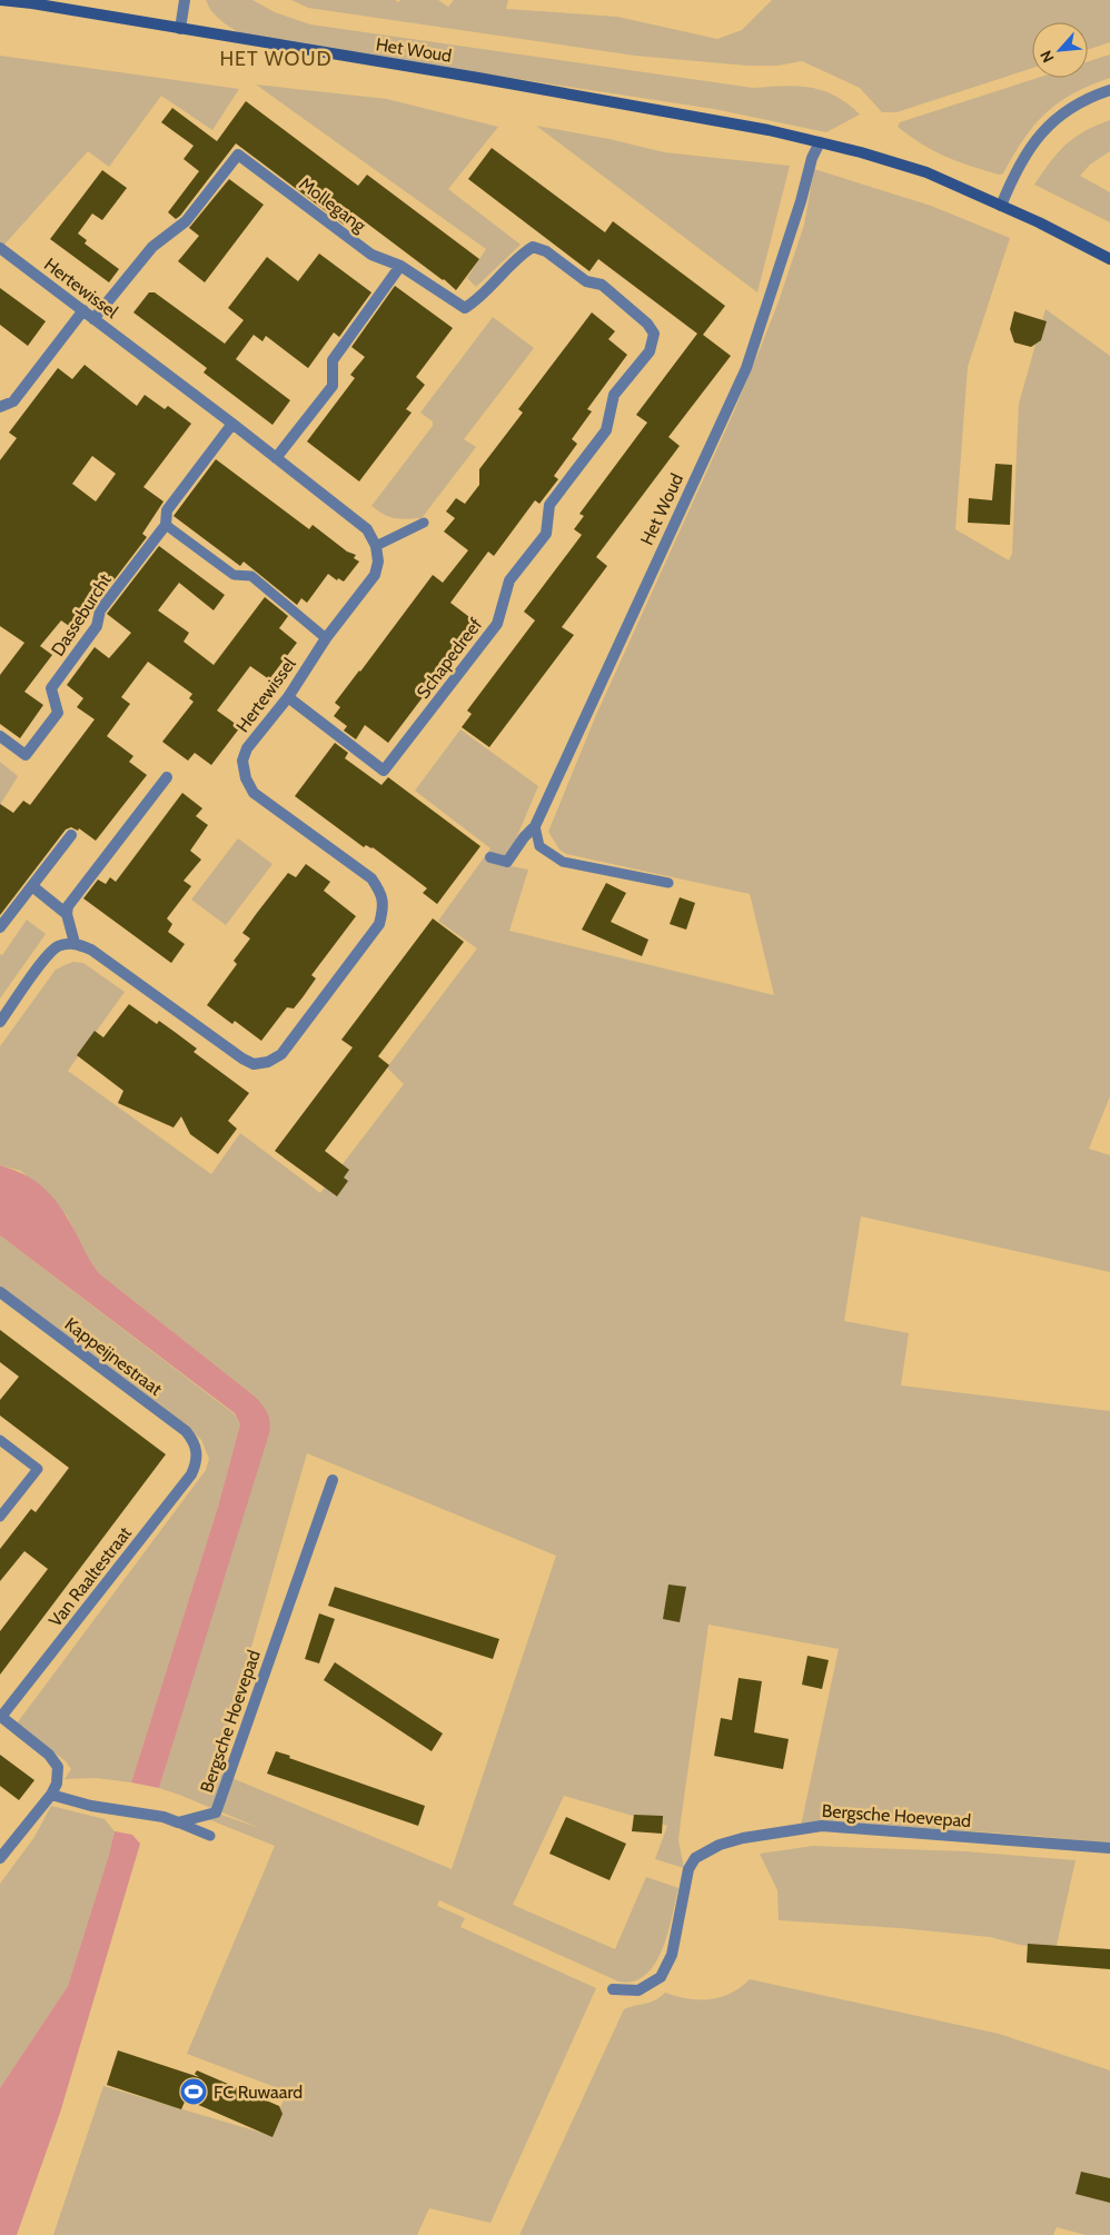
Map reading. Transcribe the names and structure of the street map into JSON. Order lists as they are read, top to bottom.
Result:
{
  "streets": {
    "street": [
      "Het Woud",
      "Mollegang",
      "Hertewissel",
      "Dasseburcht",
      "Schapedreef",
      "Kappeijnestraat",
      "Van Raaltestraat",
      "Bergsche Hoevepad"
    ]
  },
  "crossings": [
    ["Mollegang", "Hertewissel"],
    ["Mollegang", "Schapedreef"],
    ["Hertewissel", "Dasseburcht"],
    ["Hertewissel", "Schapedreef"],
    ["Kappeijnestraat", "Van Raaltestraat"]
  ],
  "districts": ["HET WOUD"],
  "places": {
    "sports": ["FC Ruwaard"]
  },
  "north": "bottom left"
}
